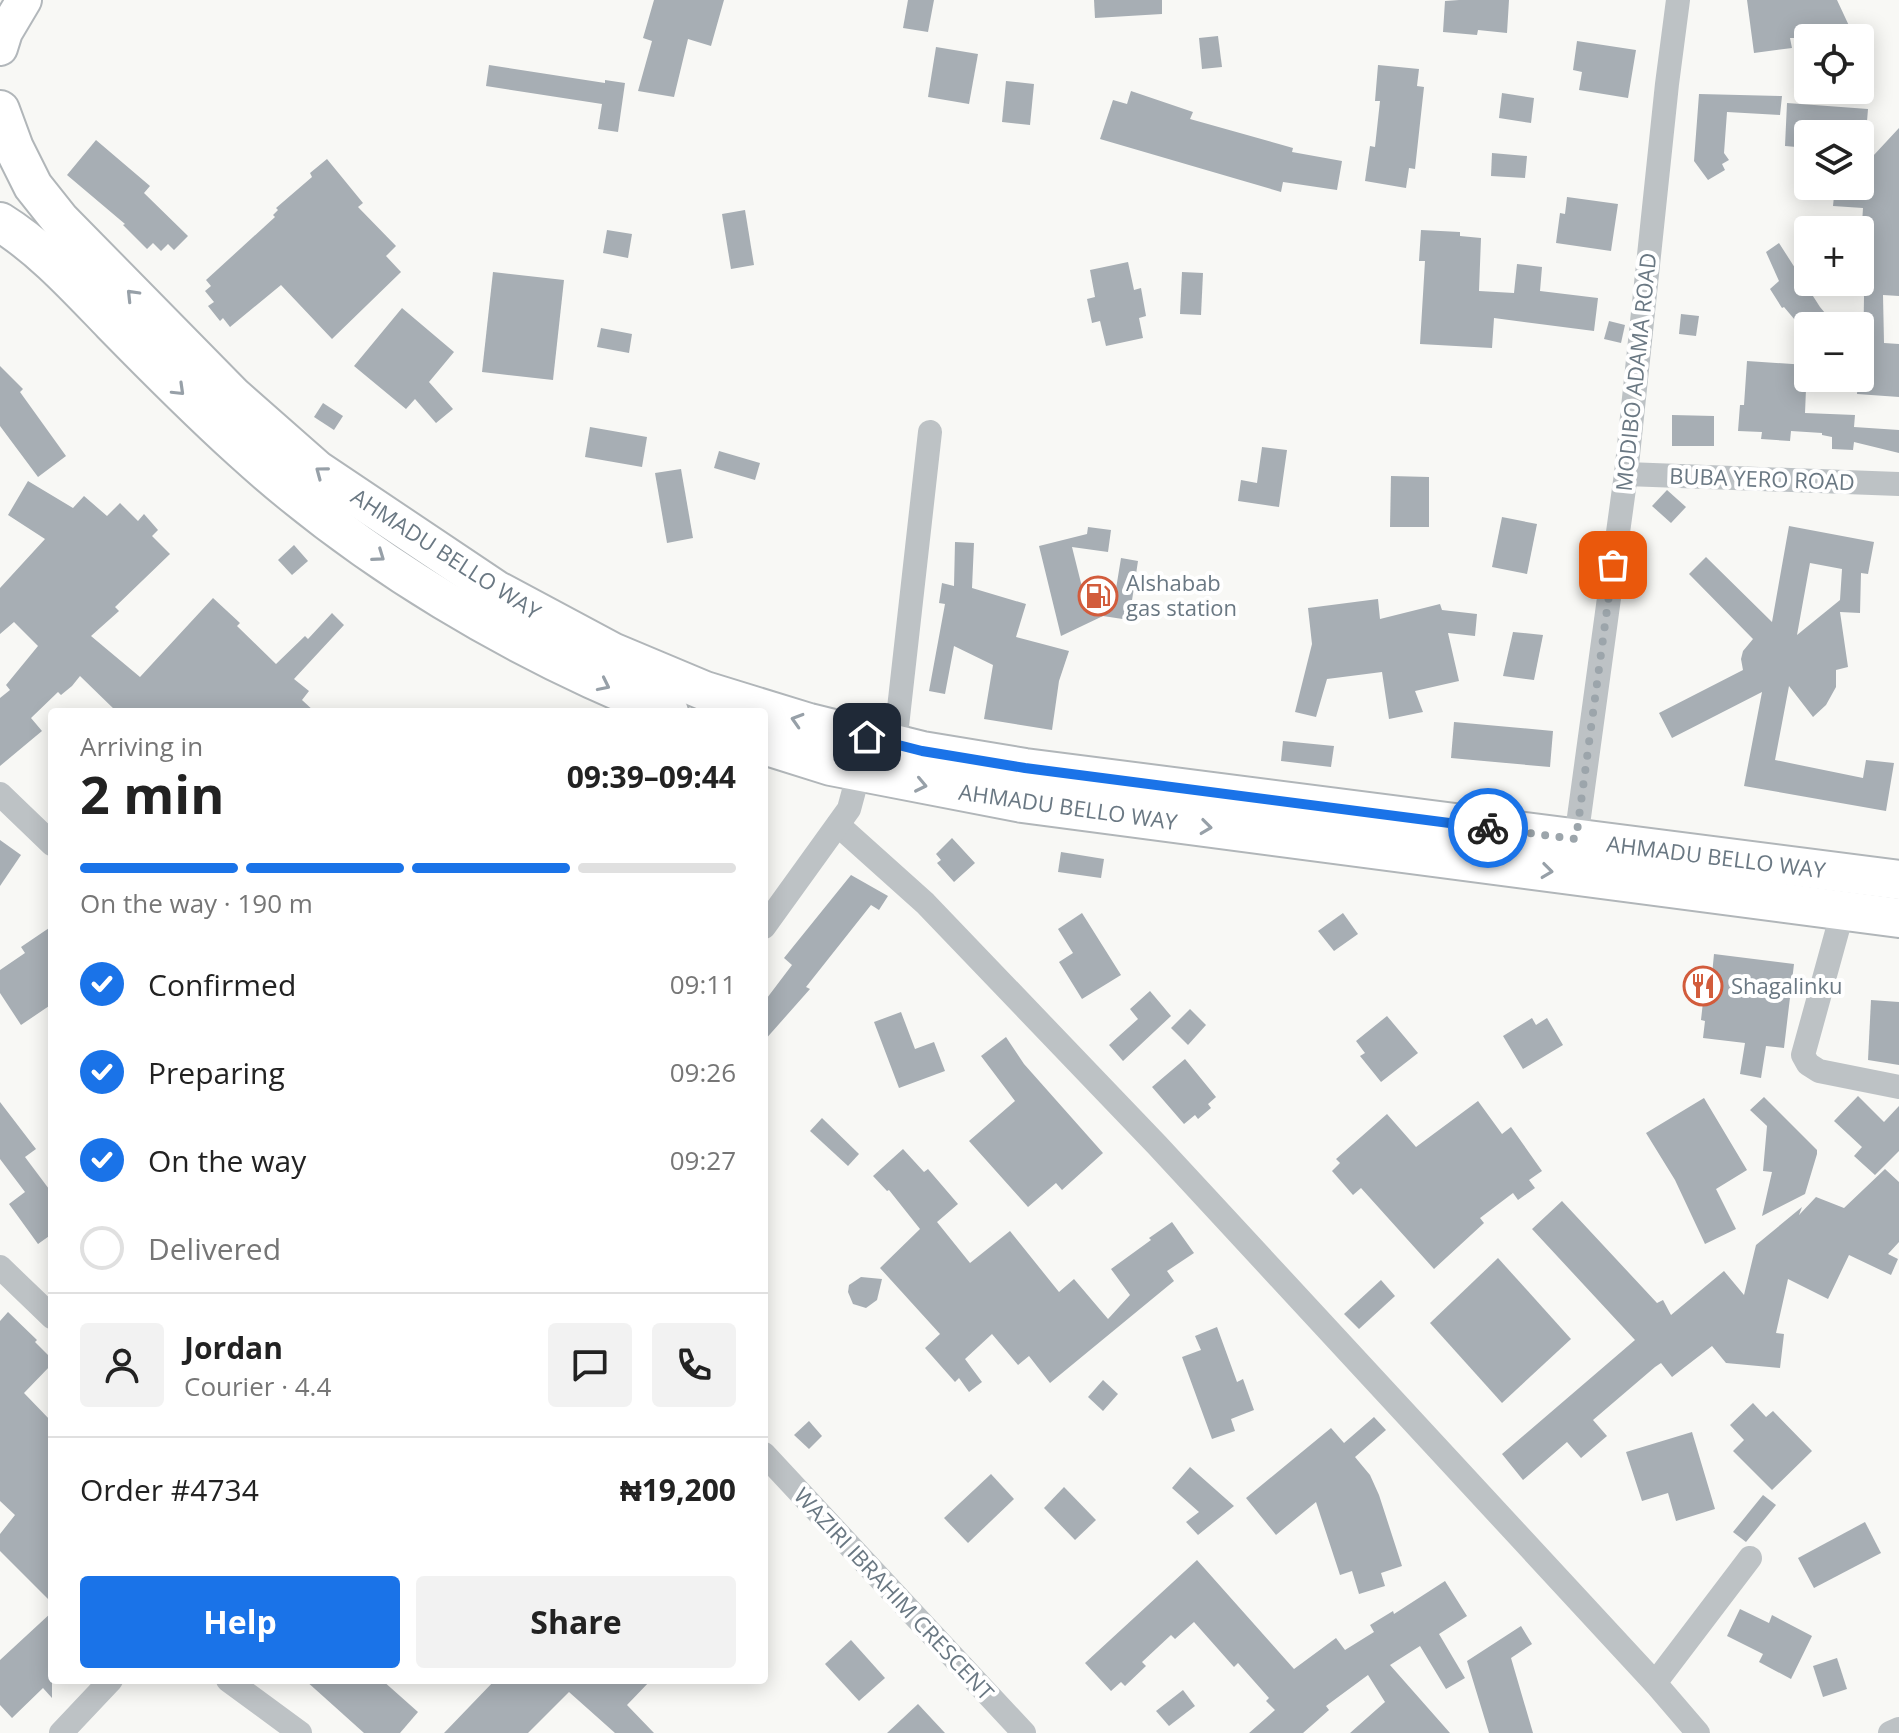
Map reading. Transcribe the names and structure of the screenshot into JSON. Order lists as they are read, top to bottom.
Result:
{
  "streets": {
    "main road": ["AHMADU BELLO WAY"],
    "street": ["MODIBO ADAMA ROAD", "BUBA YERO ROAD", "WAZIRI IBRAHIM CRESCENT"]
  },
  "crossings": [
    ["MODIBO ADAMA ROAD", "BUBA YERO ROAD"],
    ["MODIBO ADAMA ROAD", "AHMADU BELLO WAY"]
  ],
  "places": {
    "fuel station": ["Alshabab gas station"],
    "restaurant": ["Shagalinku"]
  },
  "page": {
    "map_buttons": ["+", "−"],
    "heading": ["2 min", "Arriving in", "09:39–09:44"],
    "panel": [
      "Jordan",
      "Courier · 4.4",
      "Order #4734",
      "₦19,200"
    ],
    "bar": "On the way · 190 m",
    "list": [
      ["Confirmed", "09:11"],
      ["Preparing", "09:26"],
      ["On the way", "09:27"],
      "Delivered"
    ],
    "buttons": ["Help", "Share"]
  }
}
